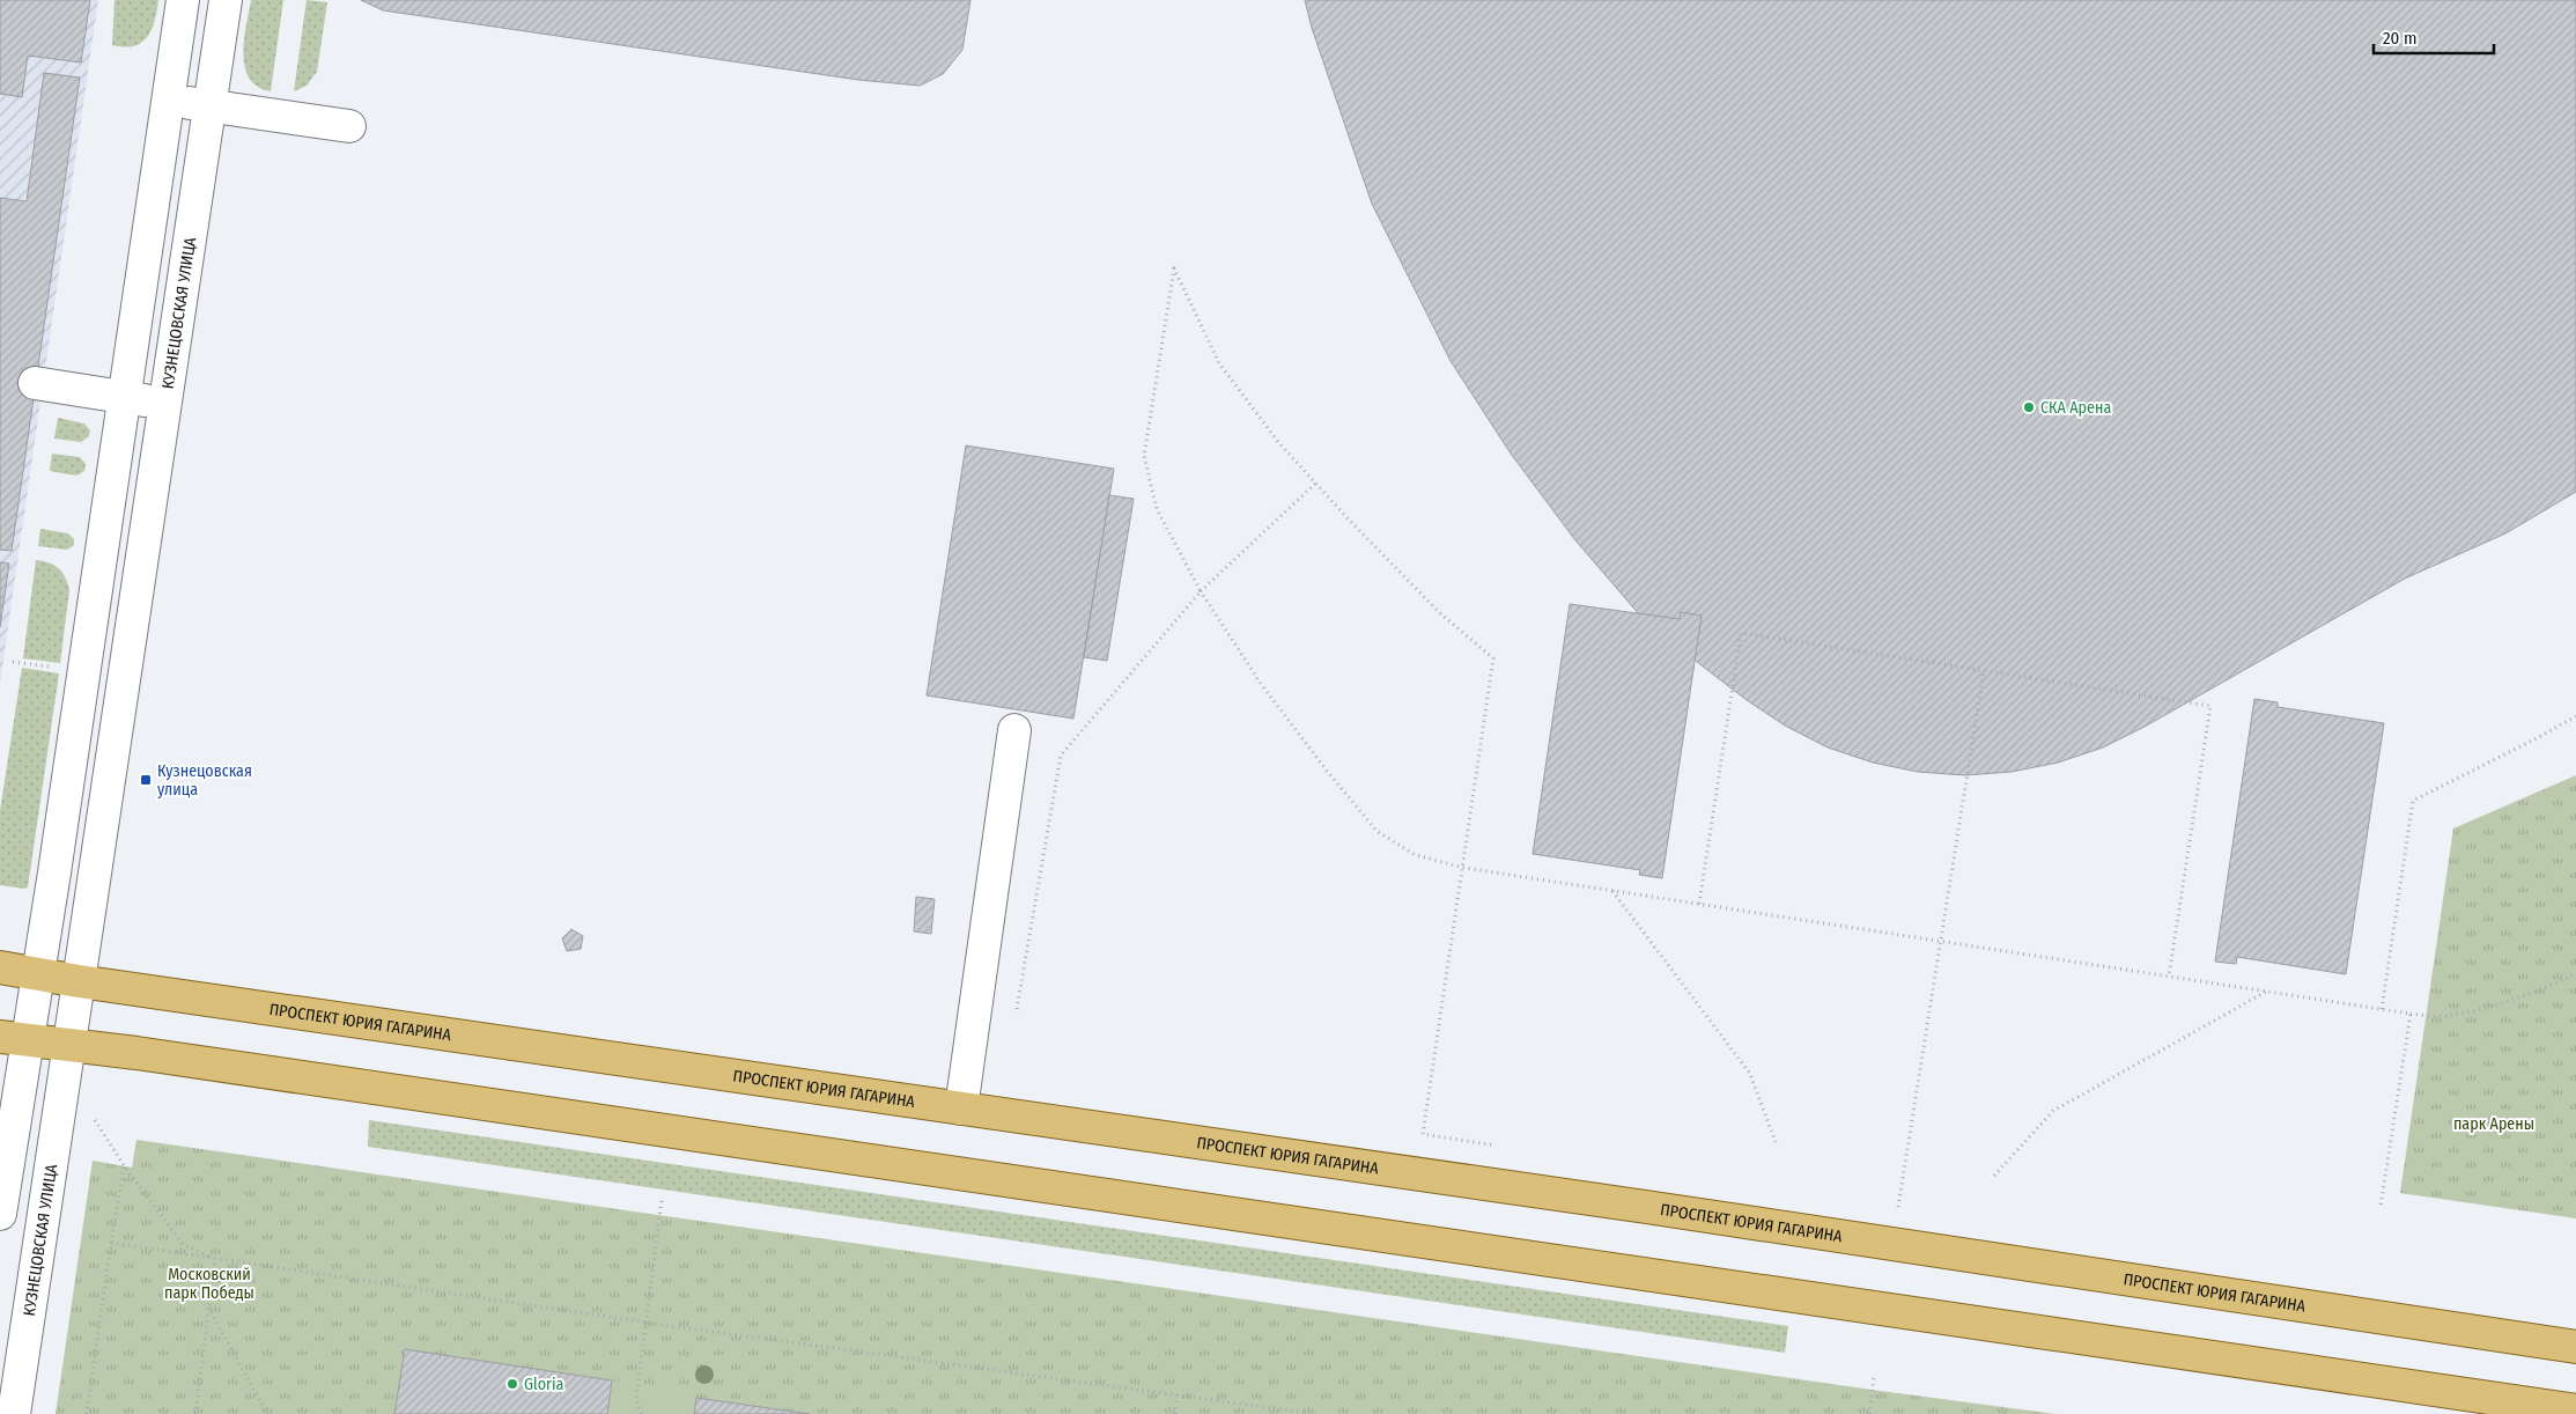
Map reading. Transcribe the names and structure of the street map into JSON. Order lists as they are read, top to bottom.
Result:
{
  "streets": {
    "main road": ["ПРОСПЕКТ ЮРИЯ ГАГАРИНА"],
    "street": ["КУЗНЕЦОВСКАЯ УЛИЦА"]
  },
  "crossings": [
    ["КУЗНЕЦОВСКАЯ УЛИЦА", "ПРОСПЕКТ ЮРИЯ ГАГАРИНА"]
  ],
  "parks": ["парк Арены", "Московский парк Победы"],
  "places": {
    "other": ["СКА Арена", "Gloria"],
    "transit": ["Кузнецовская улица"]
  },
  "scale_bar": "20 m"
}
